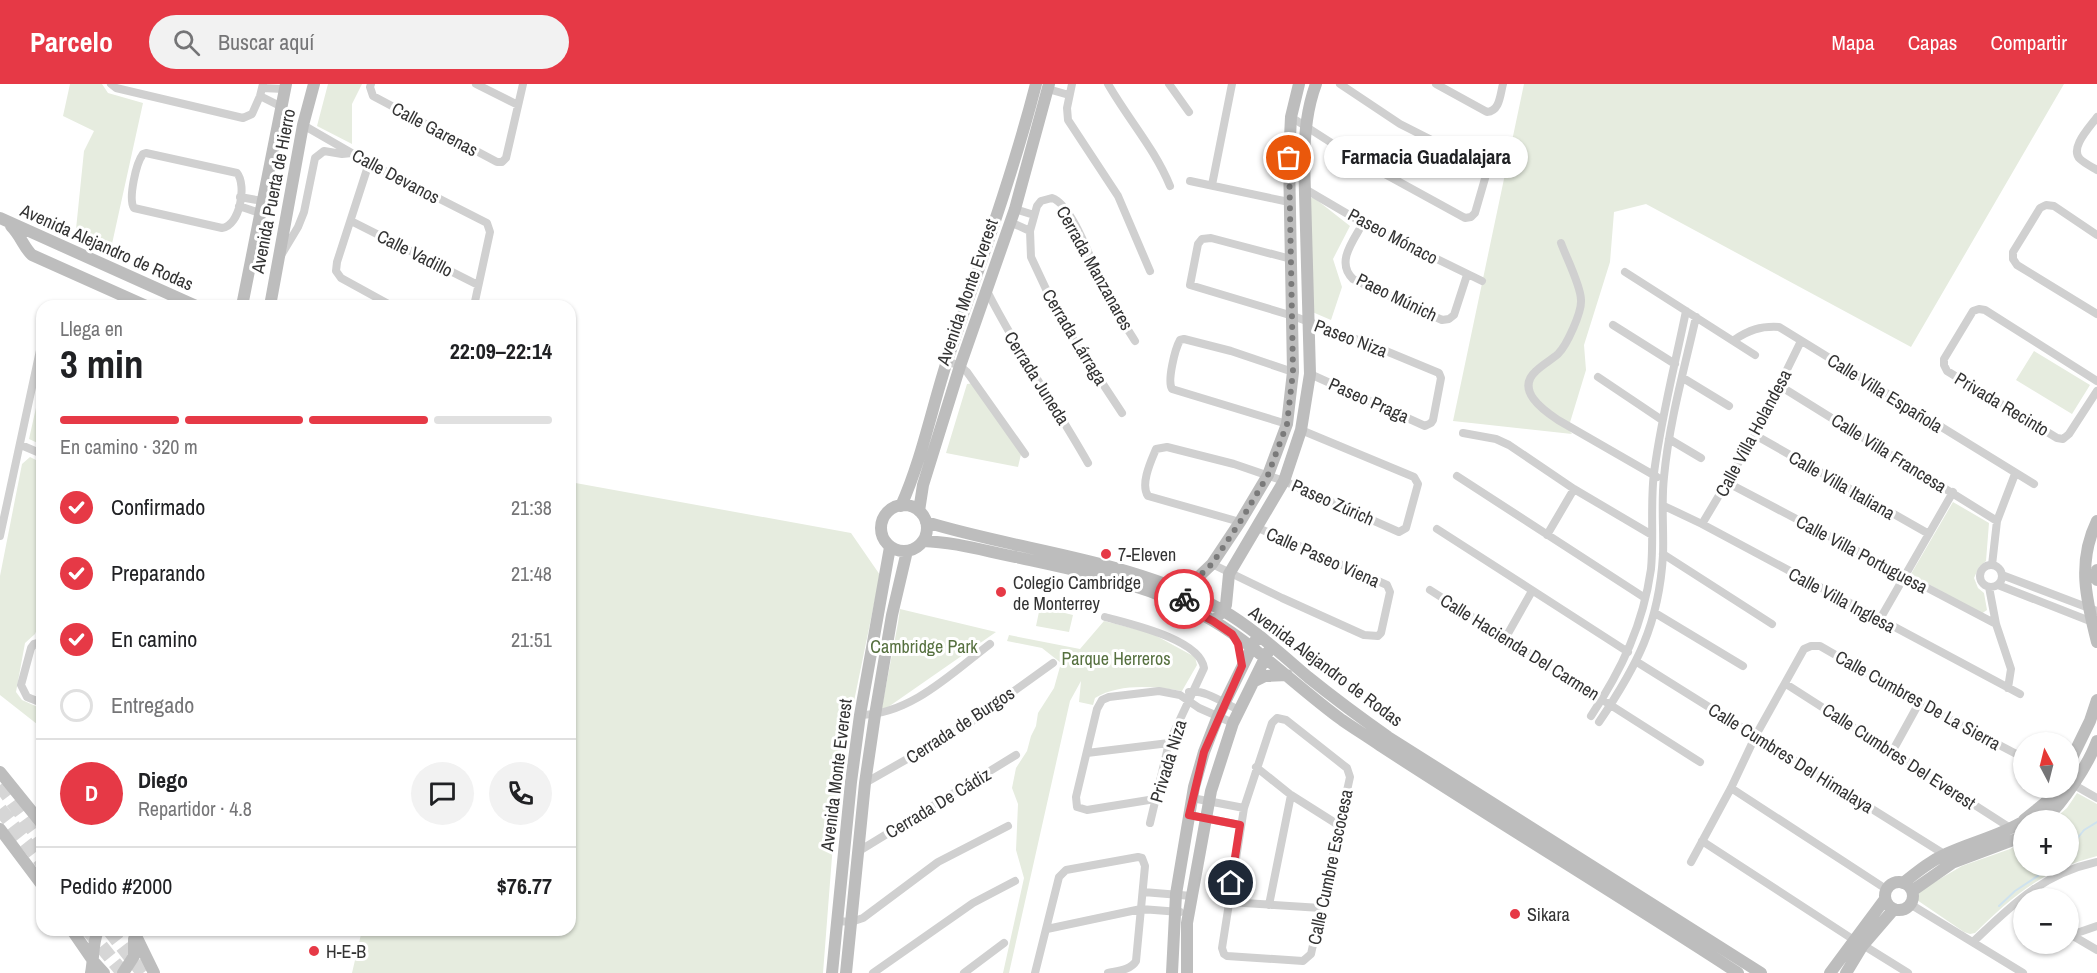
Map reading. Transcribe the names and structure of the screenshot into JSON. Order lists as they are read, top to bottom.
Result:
{
  "streets": {
    "street": [
      "Calle Garenas",
      "Calle Devanos",
      "Avenida Puerta de Hierro",
      "Paseo Mónaco",
      "Avenida Alejandro de Rodas",
      "Calle Vadillo",
      "Cerrada Manzanares",
      "Avenida Monte Everest",
      "Paeo Múnich",
      "Cerrada Lárraga",
      "Paseo Niza",
      "Cerrada Juneda",
      "Calle Villa Española",
      "Paseo Praga",
      "Privada Recinto",
      "Calle Villa Holandesa",
      "Calle Villa Francesa",
      "Calle Villa Italiana",
      "Paseo Zúrich",
      "Calle Villa Portuguesa",
      "Calle Paseo Viena",
      "Calle Villa Inglesa",
      "Calle Hacienda Del Carmen",
      "Calle Cumbres De La Sierra",
      "Cerrada de Burgos",
      "Calle Cumbres Del Everest",
      "Calle Cumbres Del Himalaya",
      "Privada Niza",
      "Cerrada De Cádiz",
      "Calle Cumbre Escocesa"
    ]
  },
  "crossings": [
    ["Calle Devanos", "Avenida Puerta de Hierro"],
    ["Calle Devanos", "Calle Vadillo"],
    ["Paseo Mónaco", "Paeo Múnich"],
    ["Avenida Alejandro de Rodas", "Avenida Monte Everest"],
    ["Cerrada Manzanares", "Cerrada Lárraga"],
    ["Avenida Monte Everest", "Cerrada Juneda"],
    ["Avenida Monte Everest", "Cerrada de Burgos"],
    ["Avenida Monte Everest", "Cerrada De Cádiz"],
    ["Paseo Niza", "Paseo Praga"],
    ["Calle Villa Española", "Calle Villa Holandesa"],
    ["Calle Villa Holandesa", "Calle Villa Francesa"],
    ["Calle Villa Holandesa", "Calle Villa Italiana"],
    ["Calle Villa Holandesa", "Calle Villa Portuguesa"],
    ["Calle Villa Holandesa", "Calle Villa Inglesa"],
    ["Calle Cumbres De La Sierra", "Calle Cumbres Del Everest"]
  ],
  "parks": ["Cambridge Park", "Parque Herreros"],
  "places": [
    "Farmacia Guadalajara",
    "7-Eleven",
    "Colegio Cambridge de Monterrey",
    "Sikara",
    "H-E-B"
  ],
  "north": "top",
  "page": {
    "header": "Parcelo",
    "search": "Buscar aquí",
    "nav": ["Mapa", "Capas", "Compartir"],
    "bubble": "Farmacia Guadalajara",
    "heading": ["3 min", "Llega en", "22:09–22:14"],
    "panel": [
      "Diego",
      "Repartidor · 4.8",
      "Pedido #2000",
      "$76.77"
    ],
    "bar": "En camino · 320 m",
    "list": [
      ["Confirmado", "21:38"],
      ["Preparando", "21:48"],
      ["En camino", "21:51"],
      "Entregado"
    ],
    "map_buttons": ["+", "−"],
    "round": "D"
  }
}
